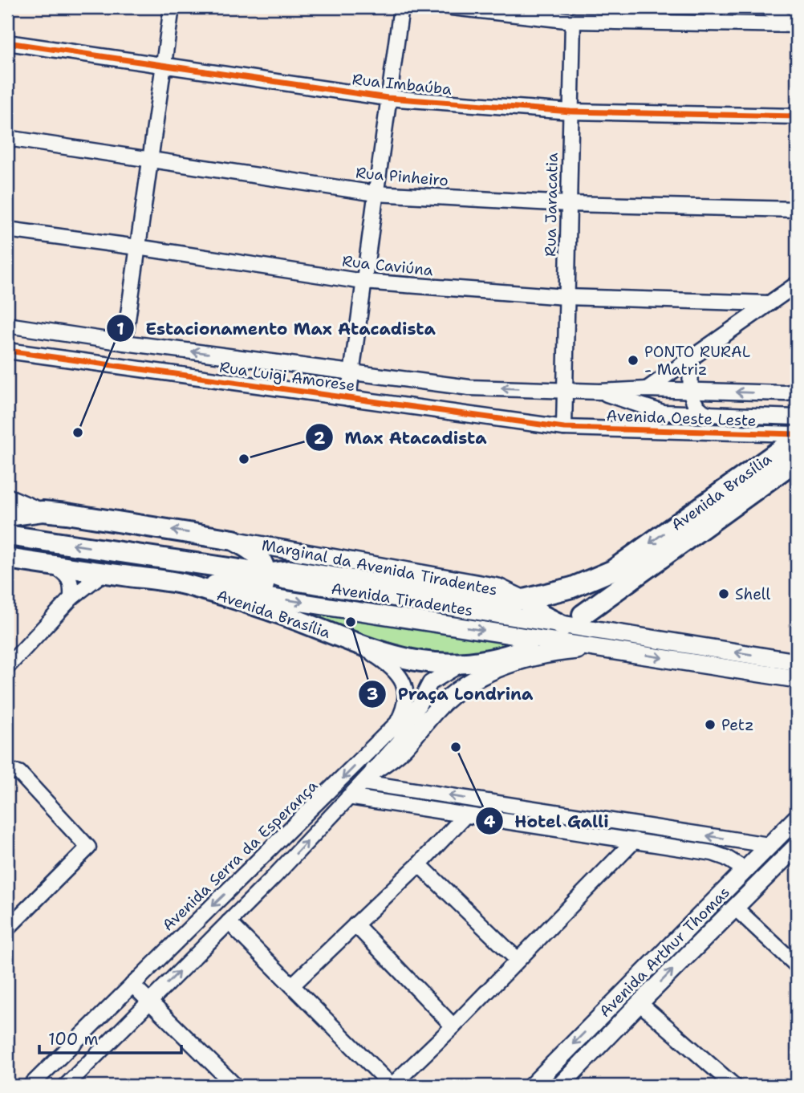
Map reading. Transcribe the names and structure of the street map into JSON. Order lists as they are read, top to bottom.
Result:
{
  "streets": {
    "highway": ["Avenida Brasília", "Avenida Tiradentes"],
    "main road": ["Marginal da Avenida Tiradentes", "Avenida Arthur Thomas"],
    "street": [
      "Rua Imbaúba",
      "Rua Pinheiro",
      "Rua Jaracatia",
      "Rua Caviúna",
      "Rua Luigi Amorese",
      "Avenida Oeste Leste",
      "Avenida Serra da Esperança"
    ]
  },
  "crossings": [
    ["Rua Imbaúba", "Rua Jaracatia"],
    ["Rua Pinheiro", "Rua Jaracatia"],
    ["Rua Jaracatia", "Rua Caviúna"],
    ["Rua Jaracatia", "Rua Luigi Amorese"],
    ["Rua Jaracatia", "Avenida Oeste Leste"],
    ["Rua Luigi Amorese", "Avenida Oeste Leste"],
    ["Avenida Oeste Leste", "Avenida Brasília"],
    ["Avenida Brasília", "Marginal da Avenida Tiradentes"],
    ["Avenida Brasília", "Avenida Tiradentes"],
    ["Avenida Brasília", "Avenida Serra da Esperança"]
  ],
  "places": [
    "PONTO RURAL - Matriz",
    "Estacionamento Max Atacadista",
    "Max Atacadista",
    "Shell",
    "Praça Londrina",
    "Petz",
    "Hotel Galli"
  ],
  "scale_bar": "100 m"
}
